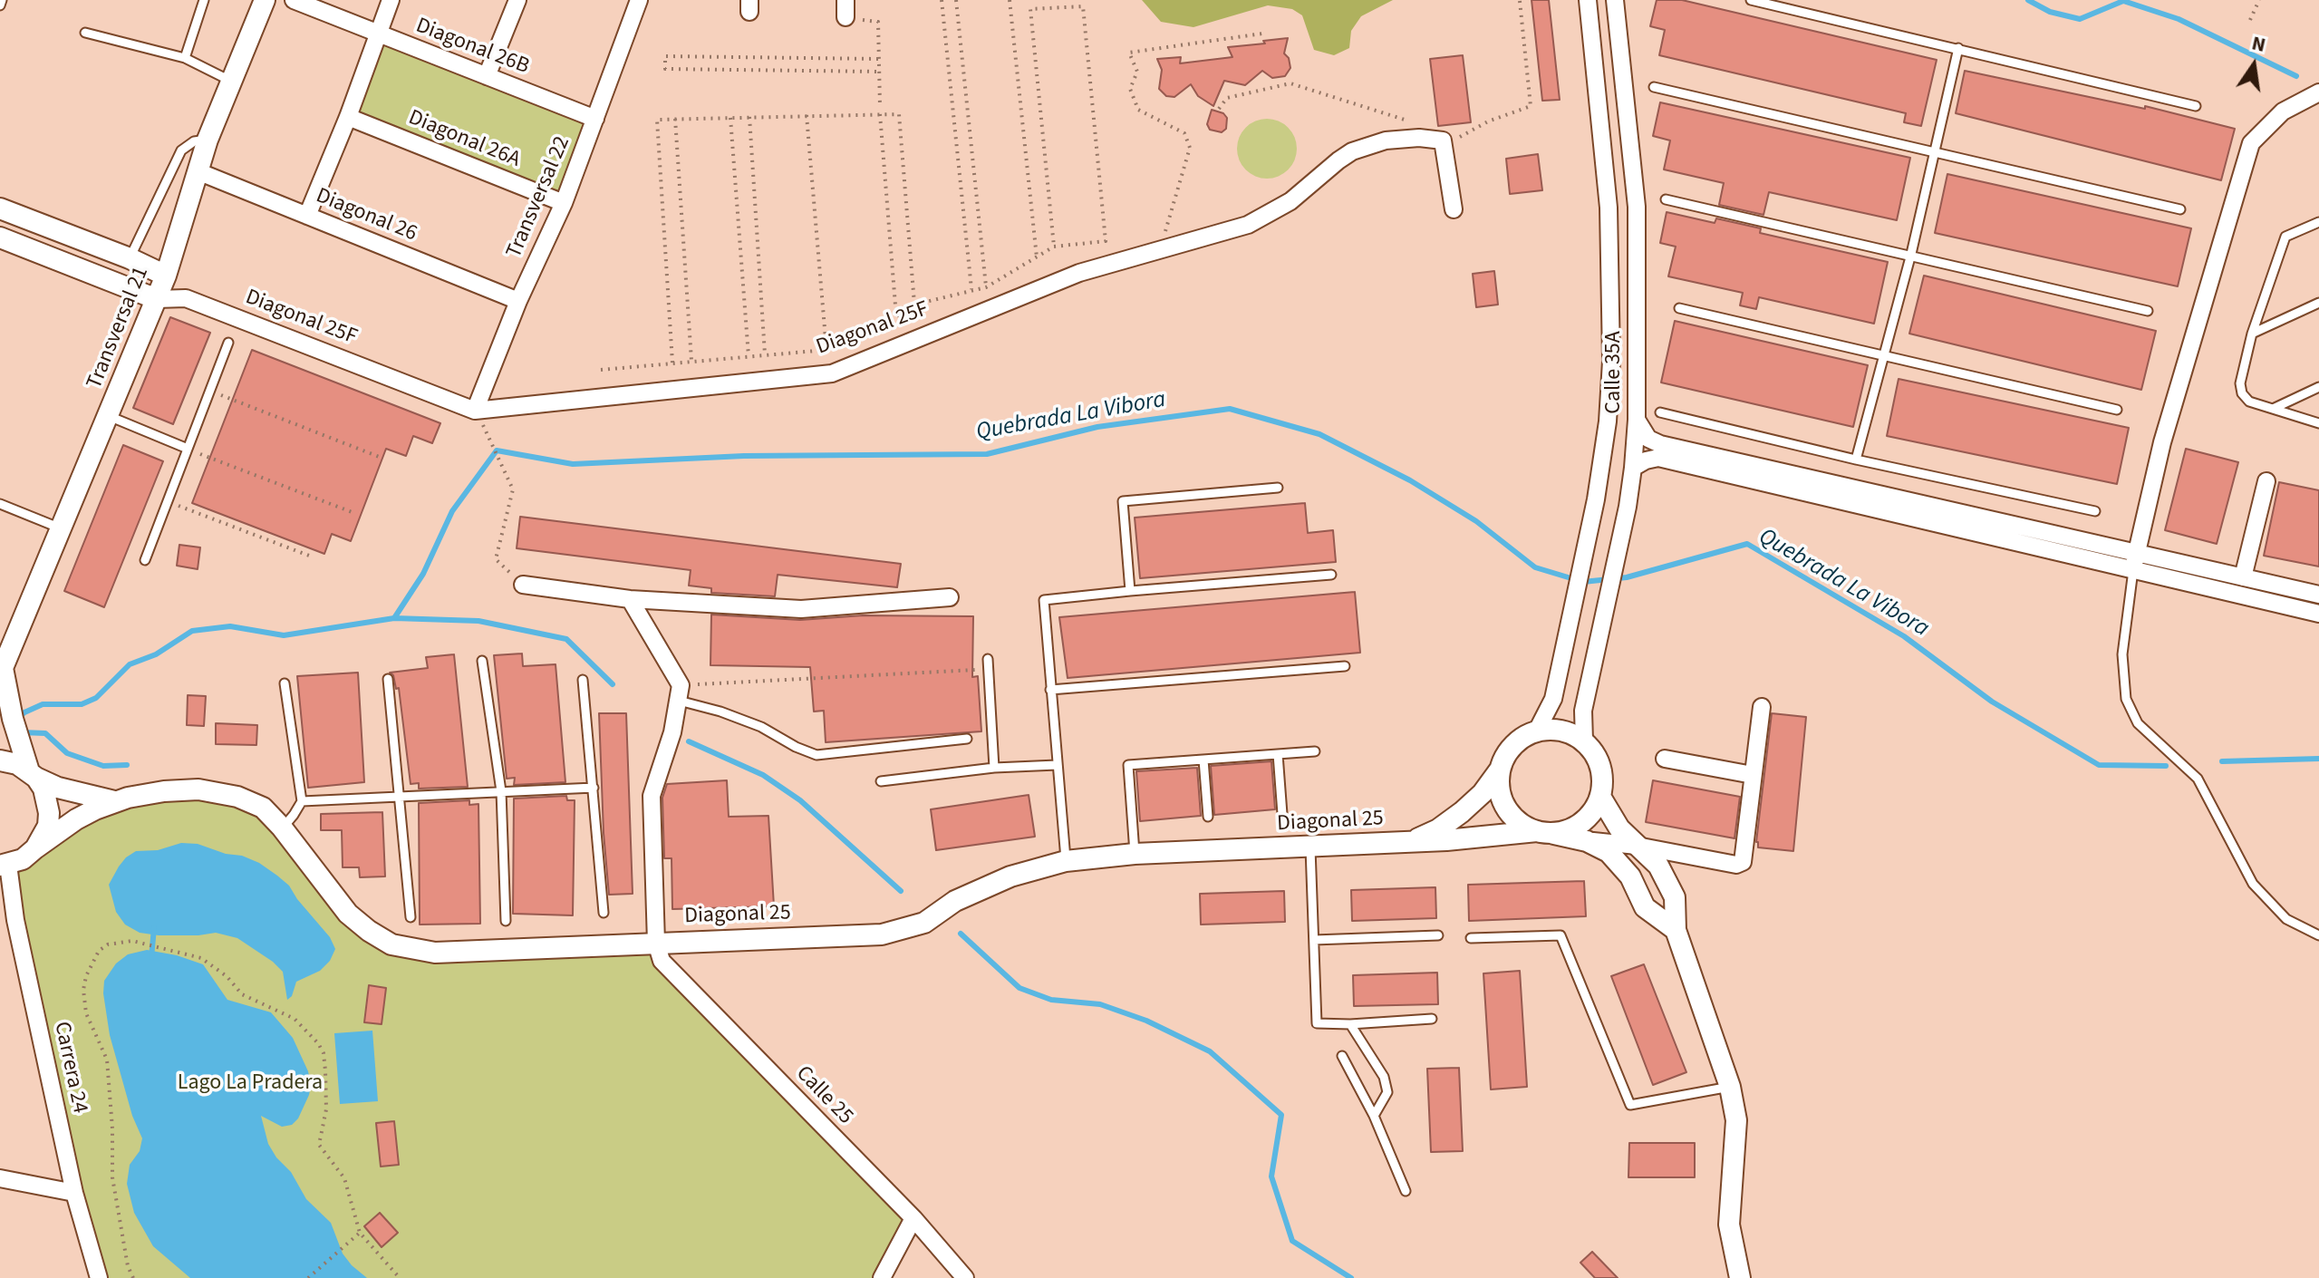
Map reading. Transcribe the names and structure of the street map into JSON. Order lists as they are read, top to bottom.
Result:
{
  "streets": {
    "street": [
      "Diagonal 26B",
      "Diagonal 26A",
      "Transversal 22",
      "Diagonal 26",
      "Diagonal 25F",
      "Transversal 21",
      "Calle 35A",
      "Diagonal 25",
      "Carrera 24",
      "Calle 25"
    ]
  },
  "crossings": [
    ["Diagonal 26B", "Transversal 22"],
    ["Diagonal 26A", "Transversal 22"],
    ["Transversal 22", "Diagonal 26"],
    ["Transversal 22", "Diagonal 25F"],
    ["Diagonal 26", "Transversal 21"],
    ["Diagonal 25F", "Transversal 21"],
    ["Transversal 21", "Diagonal 25"],
    ["Calle 35A", "Diagonal 25"],
    ["Diagonal 25", "Carrera 24"],
    ["Diagonal 25", "Calle 25"]
  ],
  "water": ["Quebrada La Vibora"],
  "parks": ["Lago La Pradera"],
  "north": "top"
}
